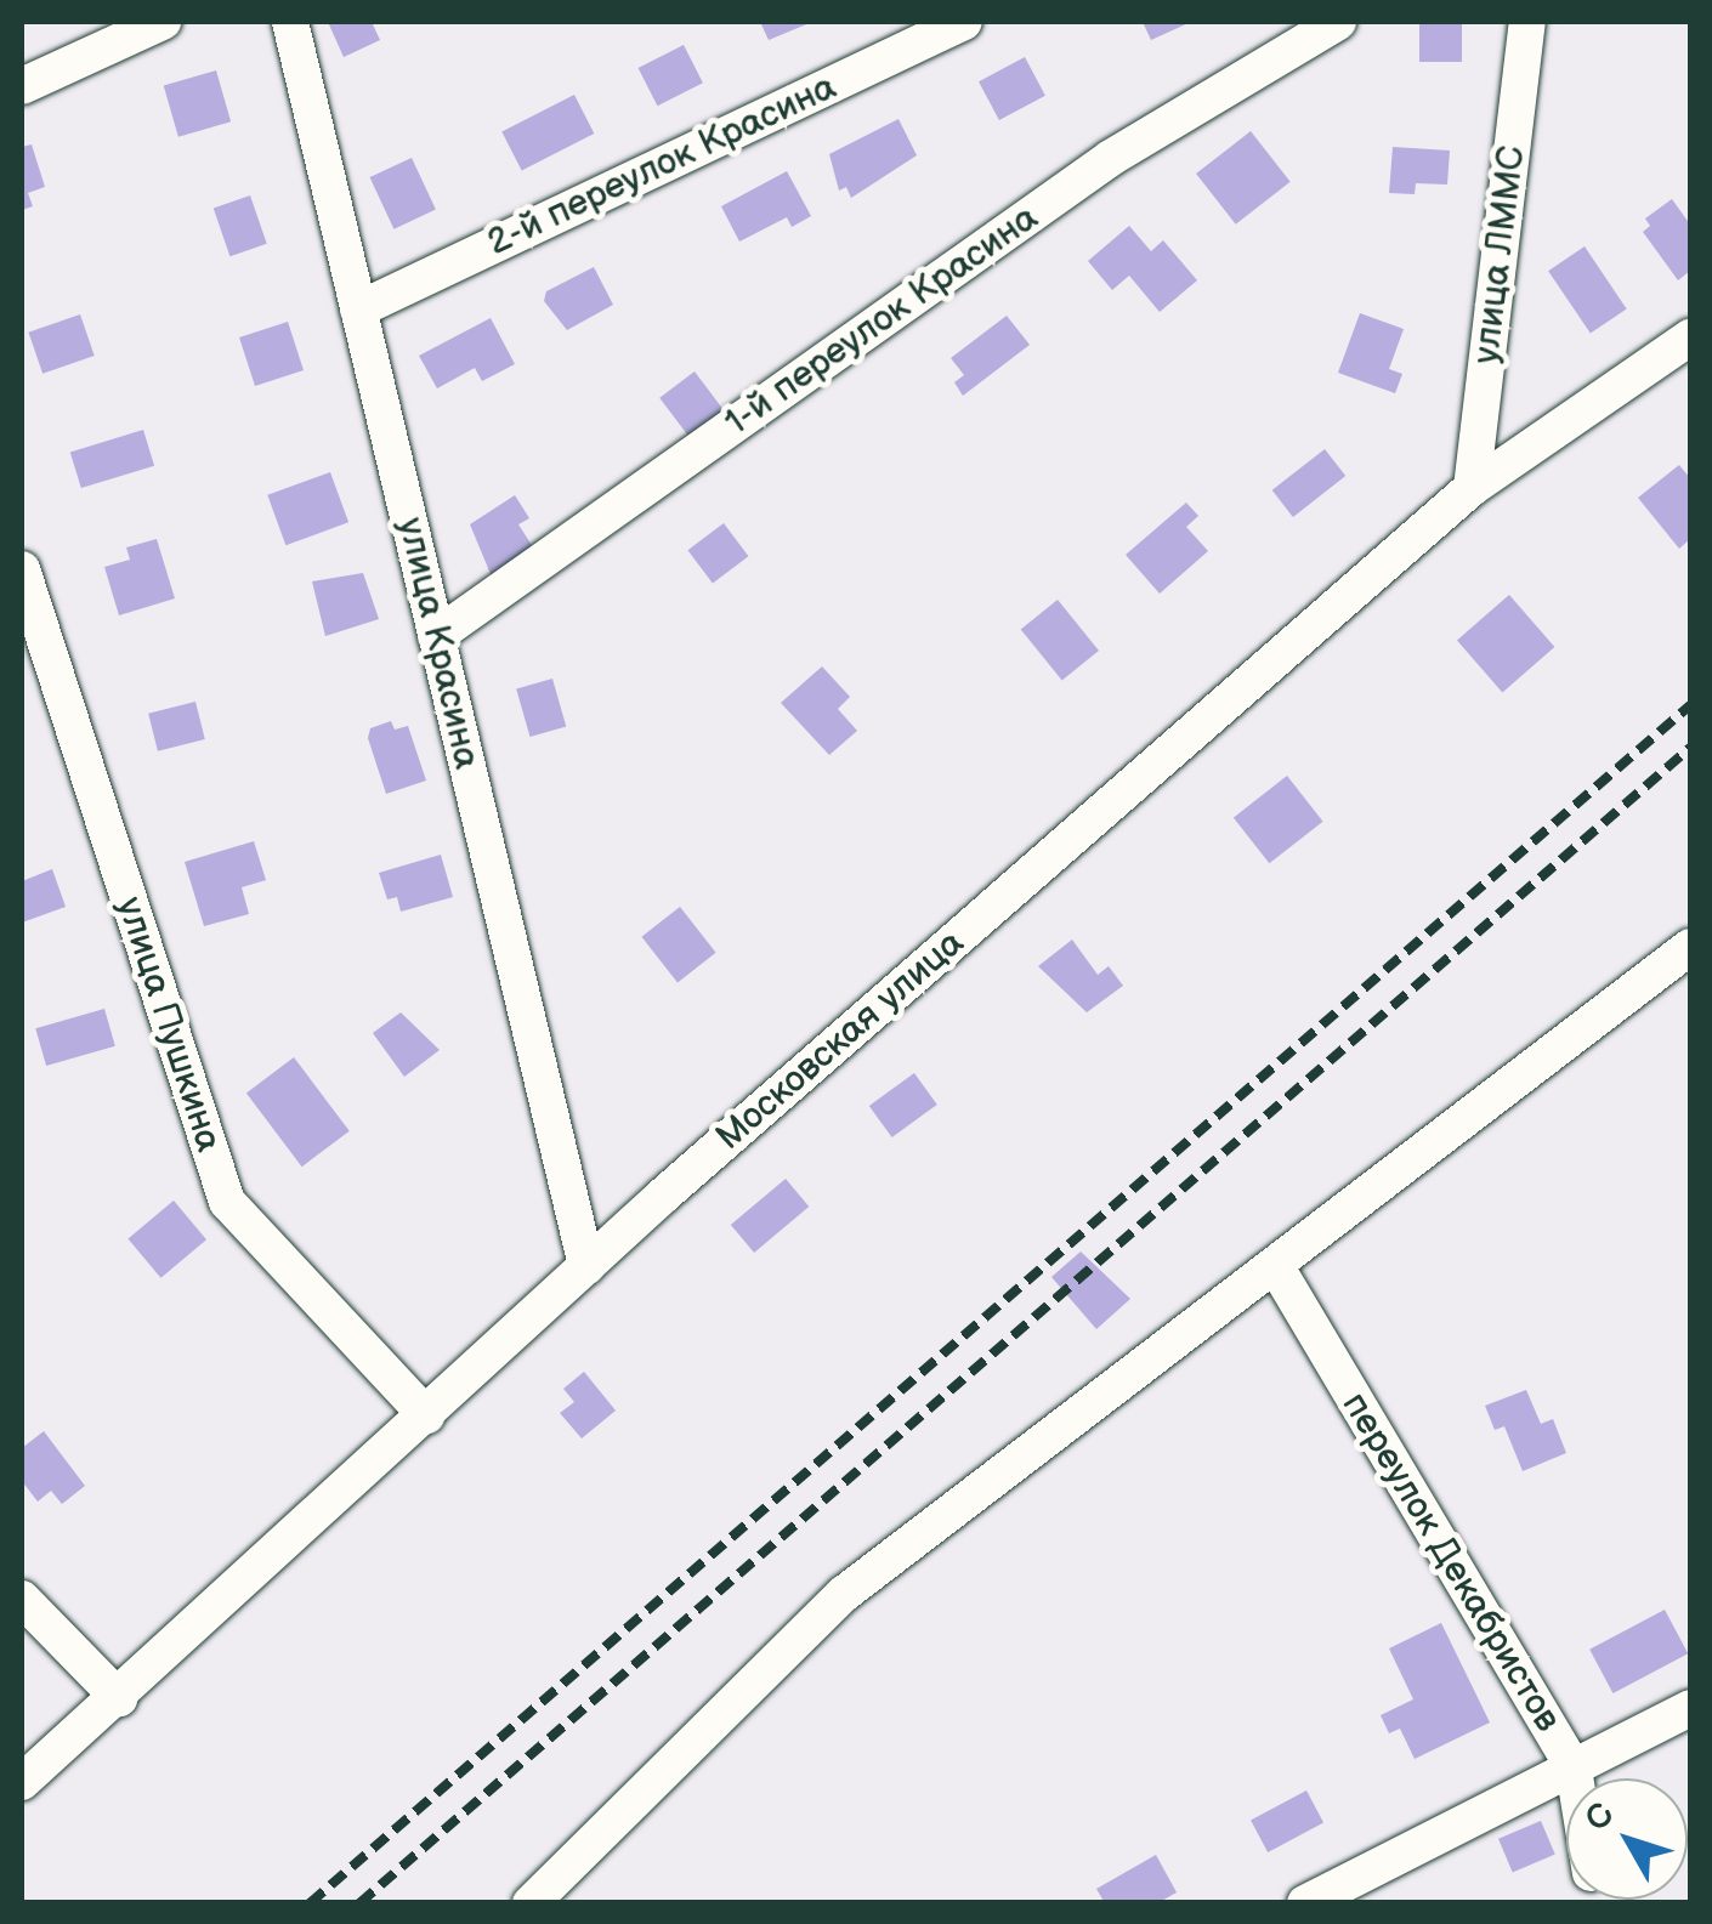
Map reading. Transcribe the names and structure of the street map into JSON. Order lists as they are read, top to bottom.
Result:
{
  "streets": {
    "street": [
      "2-й переулок Красина",
      "улица ЛММС",
      "1-й переулок Красина",
      "улица Красина",
      "улица Пушкина",
      "Московская улица",
      "переулок Декабристов"
    ]
  },
  "crossings": [
    ["2-й переулок Красина", "улица Красина"],
    ["улица ЛММС", "Московская улица"],
    ["1-й переулок Красина", "улица Красина"],
    ["улица Красина", "Московская улица"],
    ["улица Пушкина", "Московская улица"]
  ],
  "north": "top left"
}
